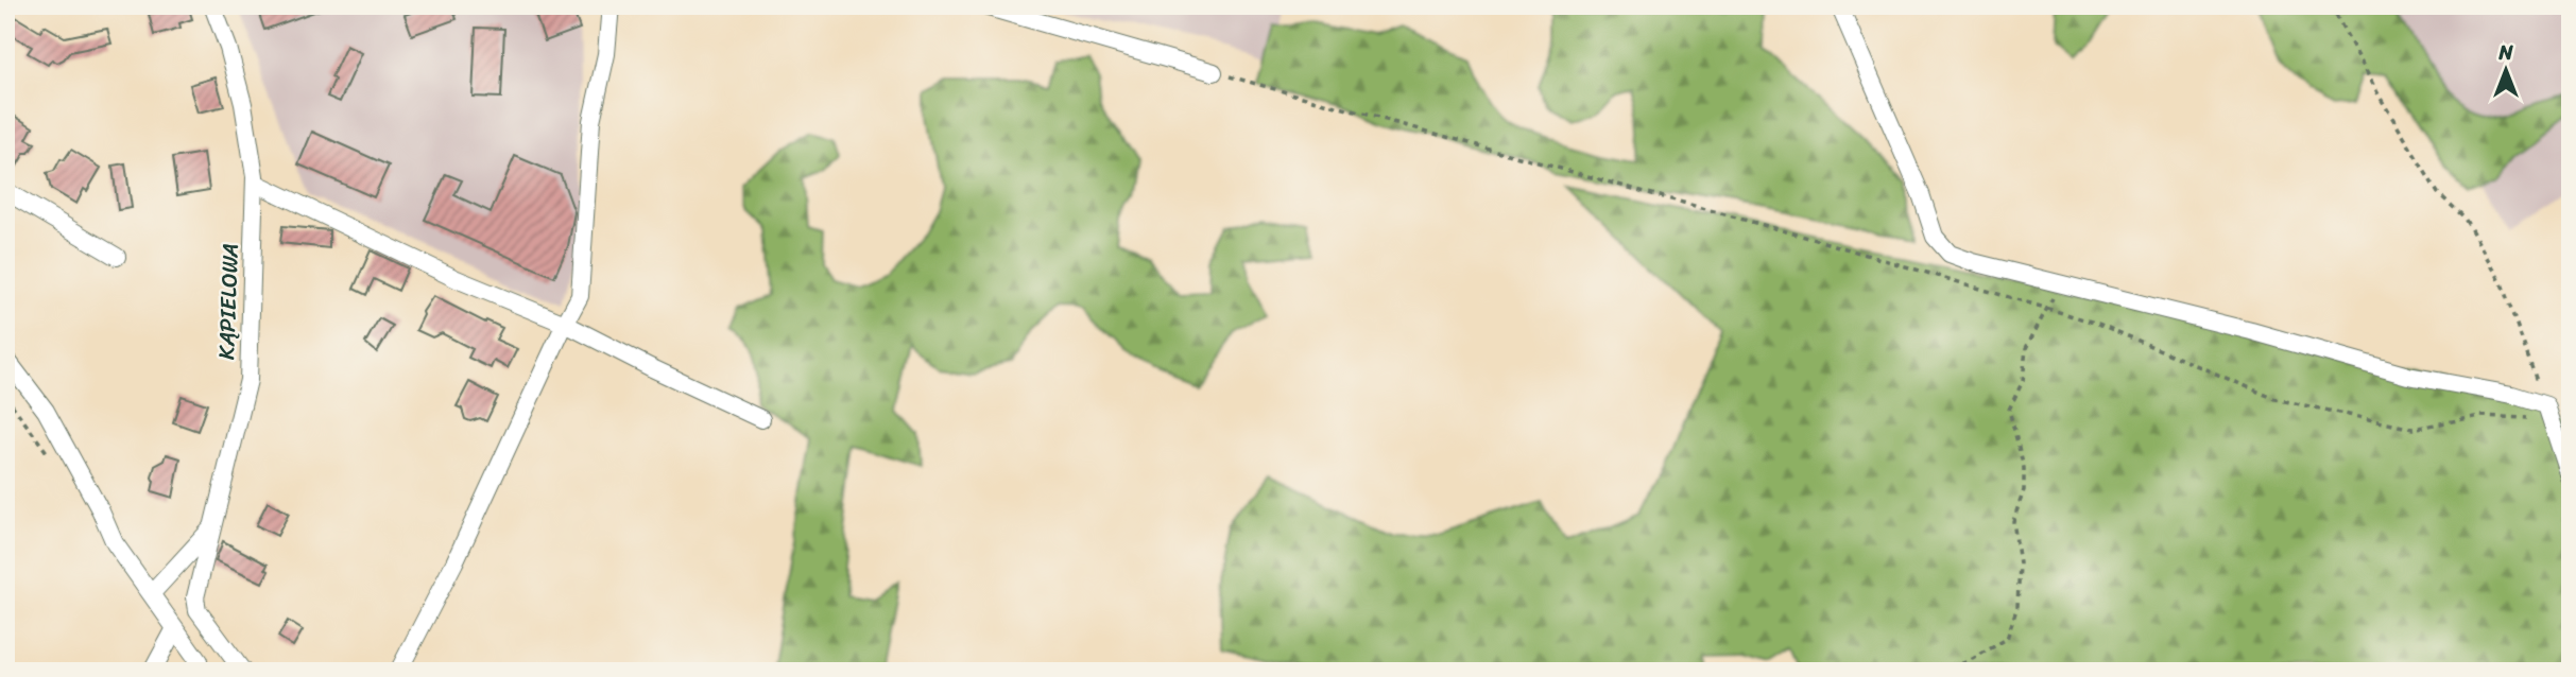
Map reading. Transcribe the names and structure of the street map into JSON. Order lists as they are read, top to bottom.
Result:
{
  "streets": {
    "street": ["KĄPIELOWA"]
  },
  "north": "top"
}
